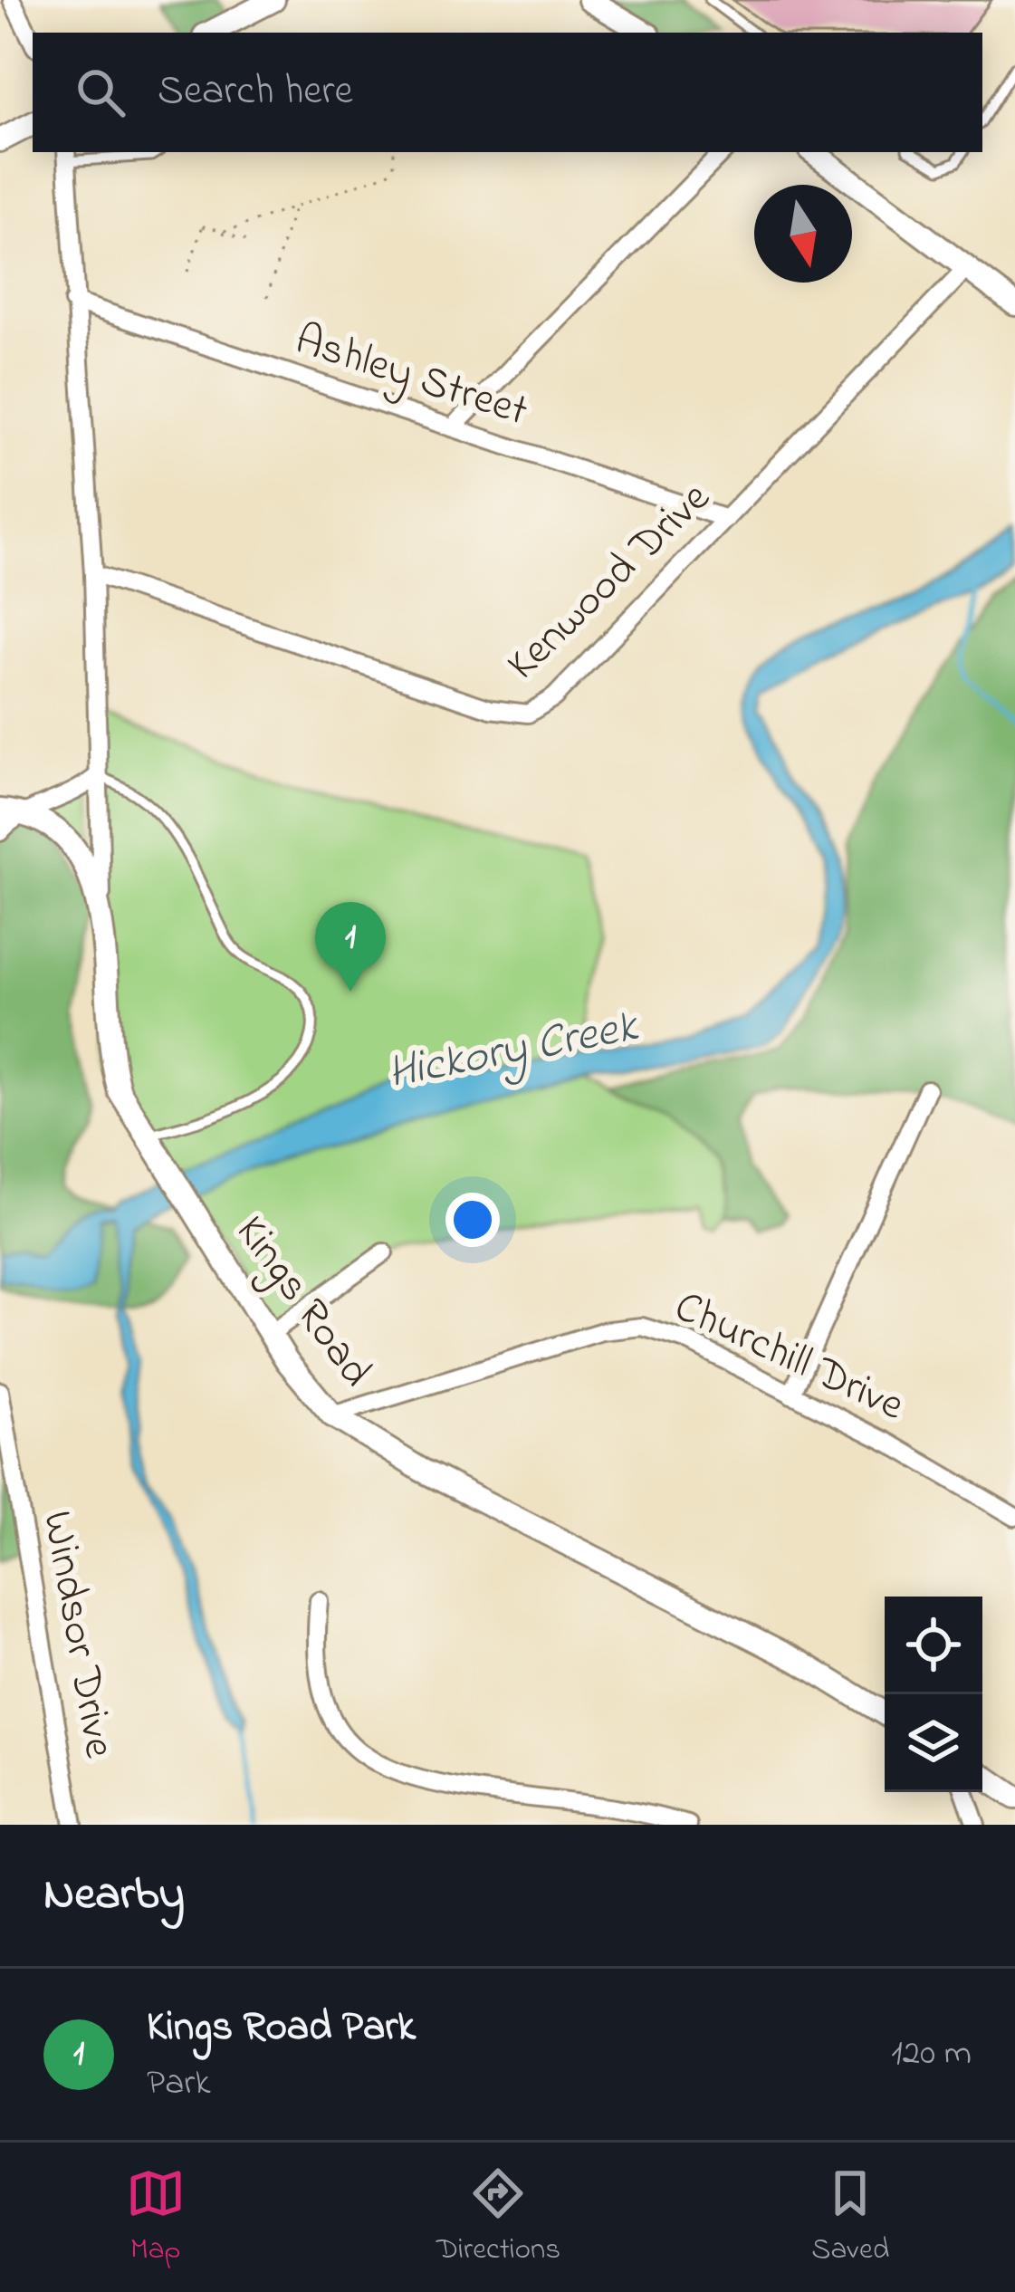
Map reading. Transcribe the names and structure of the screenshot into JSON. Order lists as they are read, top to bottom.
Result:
{
  "streets": {
    "street": [
      "Ashley Street",
      "Kenwood Drive",
      "Kings Road",
      "Churchill Drive",
      "Windsor Drive"
    ]
  },
  "crossings": [
    ["Ashley Street", "Kenwood Drive"],
    ["Kings Road", "Churchill Drive"]
  ],
  "water": ["Hickory Creek"],
  "north": "bottom",
  "page": {
    "search": "Search here",
    "pins": "1",
    "heading": "Nearby",
    "list": [
      {
        "mark": "1",
        "name": "Kings Road Park",
        "note": "Park",
        "value": "120 m"
      }
    ],
    "nav": ["Map", "Directions", "Saved"]
  }
}
